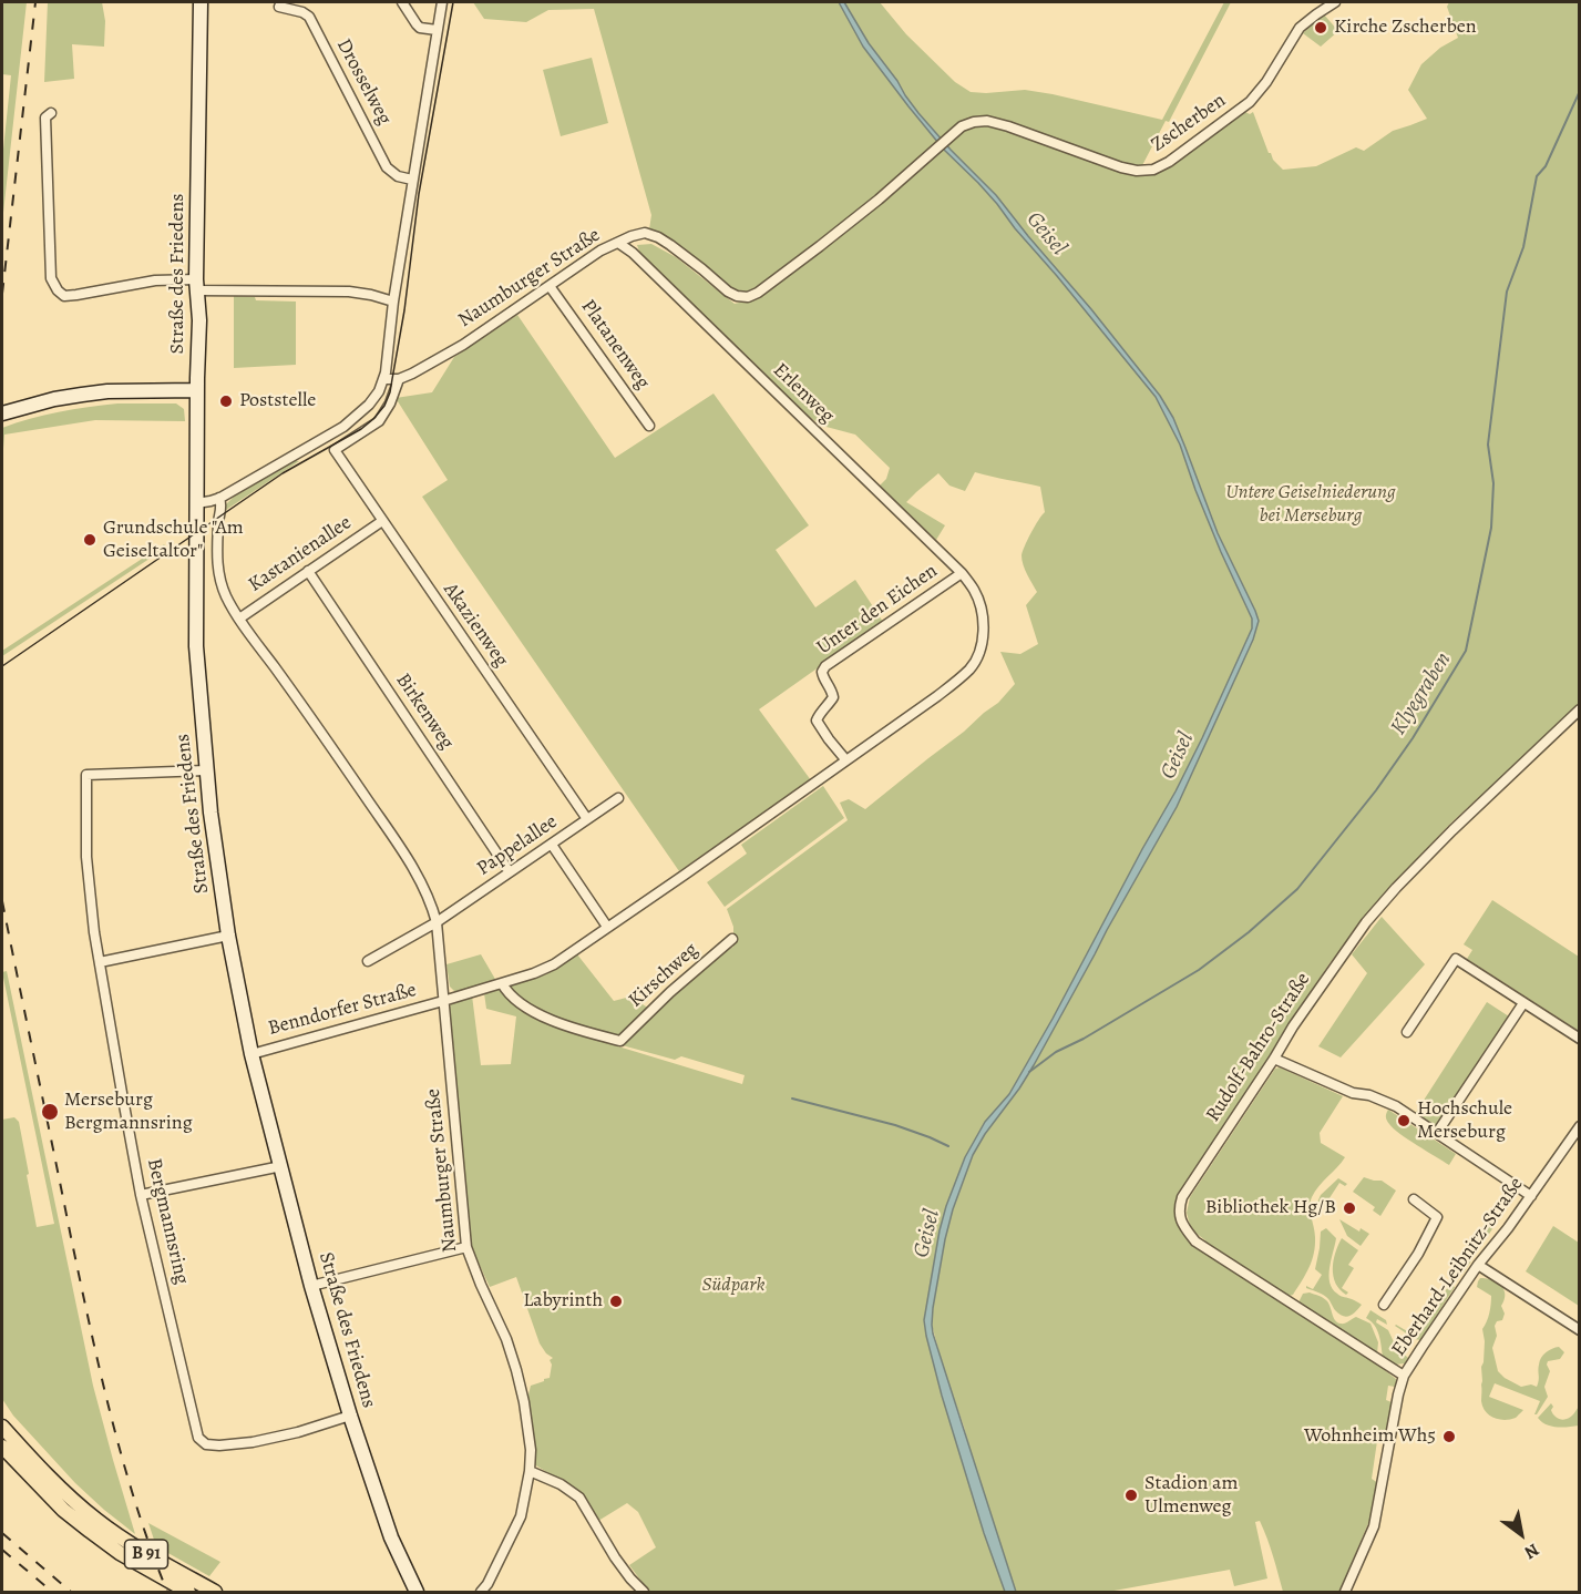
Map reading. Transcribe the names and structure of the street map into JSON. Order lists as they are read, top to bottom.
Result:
{
  "streets": {
    "main road": ["B 91"],
    "street": [
      "Drosselweg",
      "Zscherben",
      "Straße des Friedens",
      "Naumburger Straße",
      "Platanenweg",
      "Erlenweg",
      "Kastanienallee",
      "Unter den Eichen",
      "Akazienweg",
      "Birkenweg",
      "Pappelallee",
      "Kirschweg",
      "Benndorfer Straße",
      "Rudolf-Bahro-Straße",
      "Bergmannsring",
      "Eberhard-Leibnitz-Straße"
    ]
  },
  "crossings": [
    ["Zscherben", "Naumburger Straße"],
    ["Straße des Friedens", "Benndorfer Straße"],
    ["Straße des Friedens", "Bergmannsring"],
    ["Naumburger Straße", "Platanenweg"],
    ["Naumburger Straße", "Erlenweg"],
    ["Naumburger Straße", "Kastanienallee"],
    ["Naumburger Straße", "Unter den Eichen"],
    ["Naumburger Straße", "Akazienweg"],
    ["Naumburger Straße", "Pappelallee"],
    ["Naumburger Straße", "Benndorfer Straße"],
    ["Erlenweg", "Unter den Eichen"],
    ["Kastanienallee", "Akazienweg"],
    ["Kastanienallee", "Birkenweg"],
    ["Unter den Eichen", "Kirschweg"],
    ["Unter den Eichen", "Benndorfer Straße"],
    ["Akazienweg", "Pappelallee"],
    ["Birkenweg", "Pappelallee"],
    ["Rudolf-Bahro-Straße", "Eberhard-Leibnitz-Straße"]
  ],
  "water": ["Geisel", "Klyegraben"],
  "parks": ["Untere Geiselniederung bei Merseburg", "Südpark"],
  "places": [
    "Kirche Zscherben",
    "Poststelle",
    "Grundschule \"Am Geiseltaltor\"",
    "Merseburg Bergmannsring",
    "Hochschule Merseburg",
    "Bibliothek Hg/B",
    "Labyrinth",
    "Wohnheim Wh5",
    "Stadion am Ulmenweg"
  ],
  "north": "bottom right"
}
